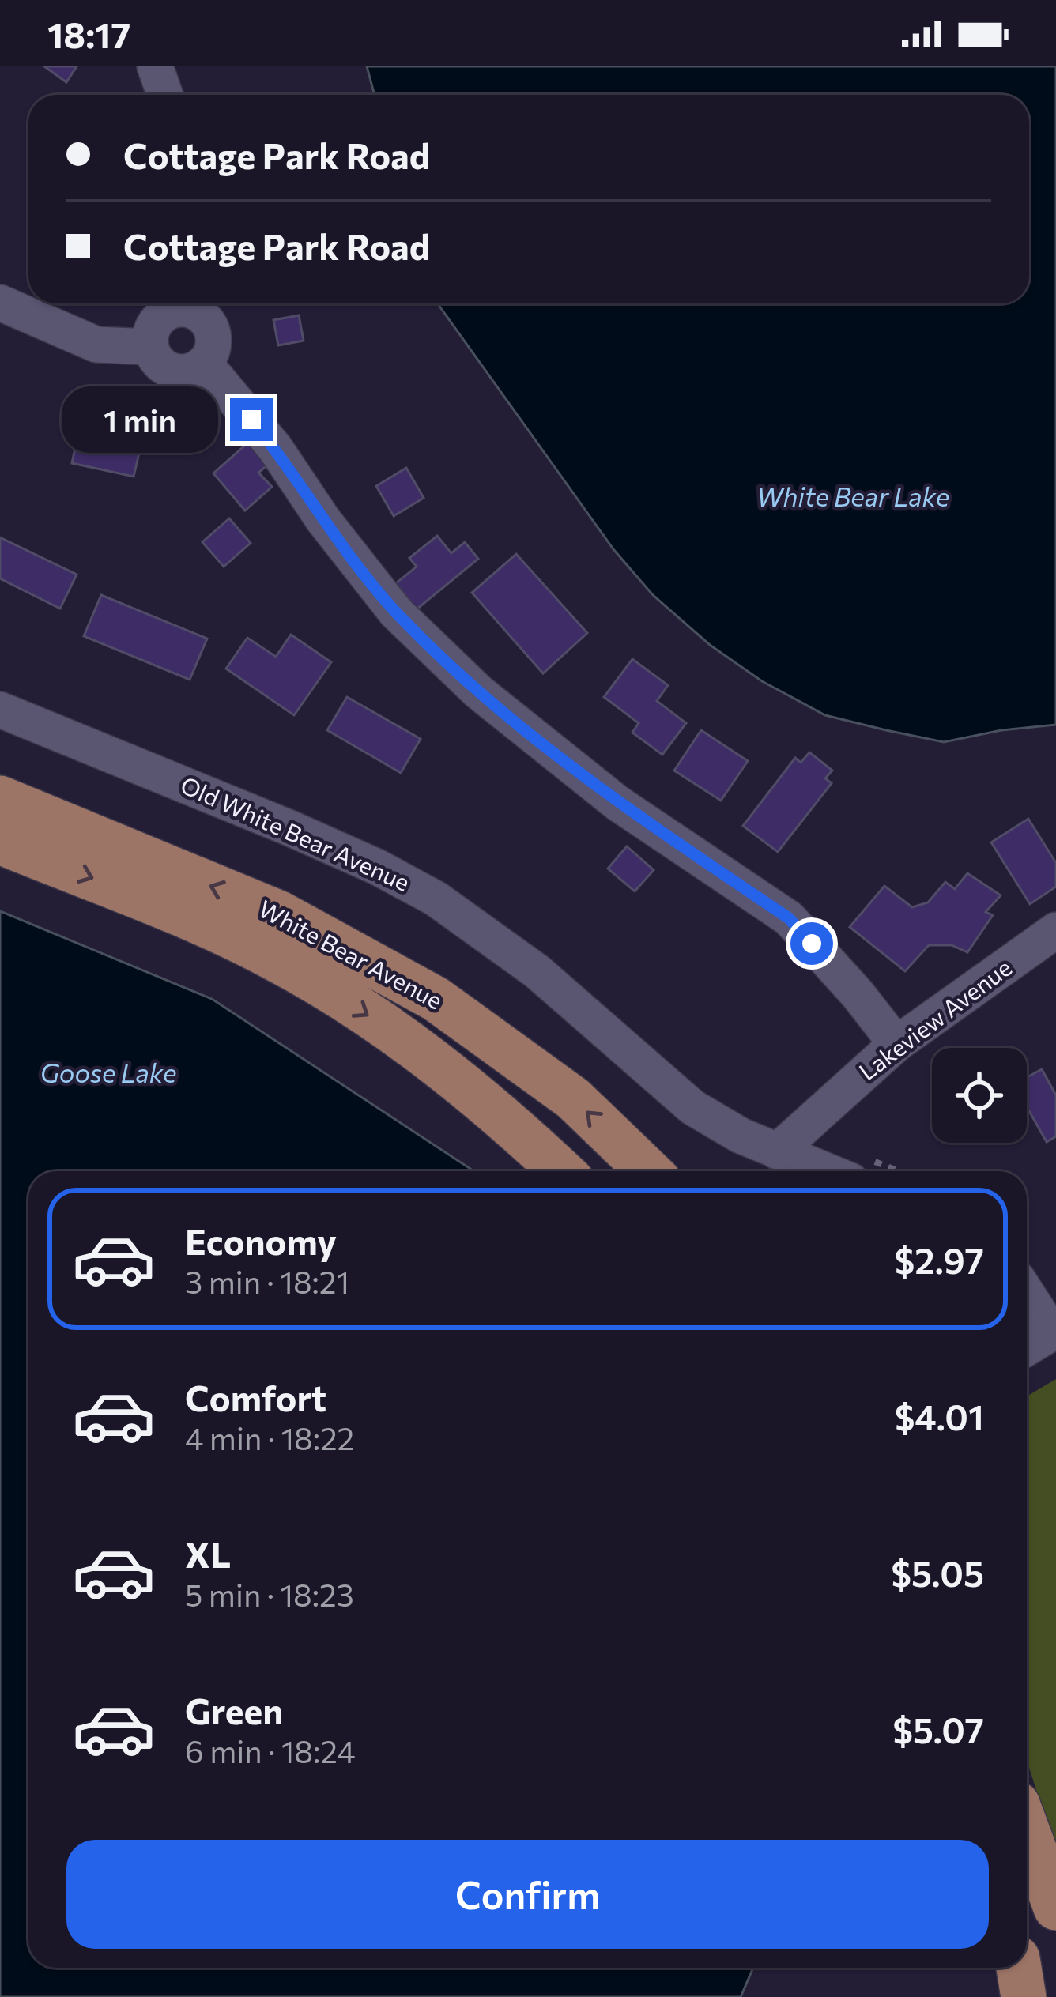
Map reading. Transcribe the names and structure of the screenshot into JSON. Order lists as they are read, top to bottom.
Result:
{
  "streets": {
    "main road": ["White Bear Avenue"],
    "street": ["Old White Bear Avenue", "Lakeview Avenue"]
  },
  "crossings": [
    ["Old White Bear Avenue", "Lakeview Avenue"]
  ],
  "water": ["White Bear Lake", "Goose Lake"],
  "page": {
    "status": "18:17",
    "banner": ["Cottage Park Road", "Cottage Park Road"],
    "bubble": "1 min",
    "list": [
      {
        "name": "Economy",
        "note": "3 min · 18:21",
        "value": "$2.97"
      },
      {
        "name": "Comfort",
        "note": "4 min · 18:22",
        "value": "$4.01"
      },
      {
        "name": "XL",
        "note": "5 min · 18:23",
        "value": "$5.05"
      },
      {
        "name": "Green",
        "note": "6 min · 18:24",
        "value": "$5.07"
      }
    ],
    "buttons": "Confirm"
  }
}
